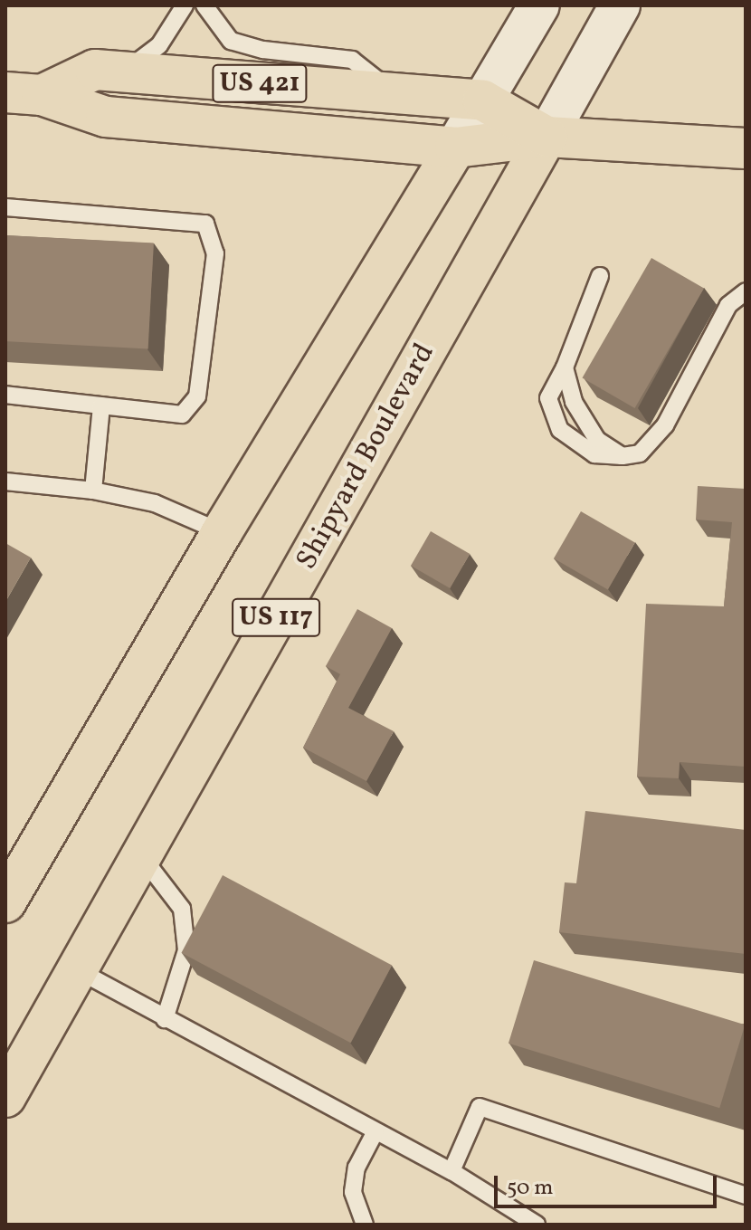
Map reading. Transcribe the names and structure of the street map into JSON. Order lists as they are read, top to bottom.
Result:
{
  "streets": {
    "main road": ["US 421", "Shipyard Boulevard", "US 117"]
  },
  "crossings": [
    ["US 421", "Shipyard Boulevard"],
    ["US 421", "US 117"]
  ],
  "scale_bar": "50 m"
}
